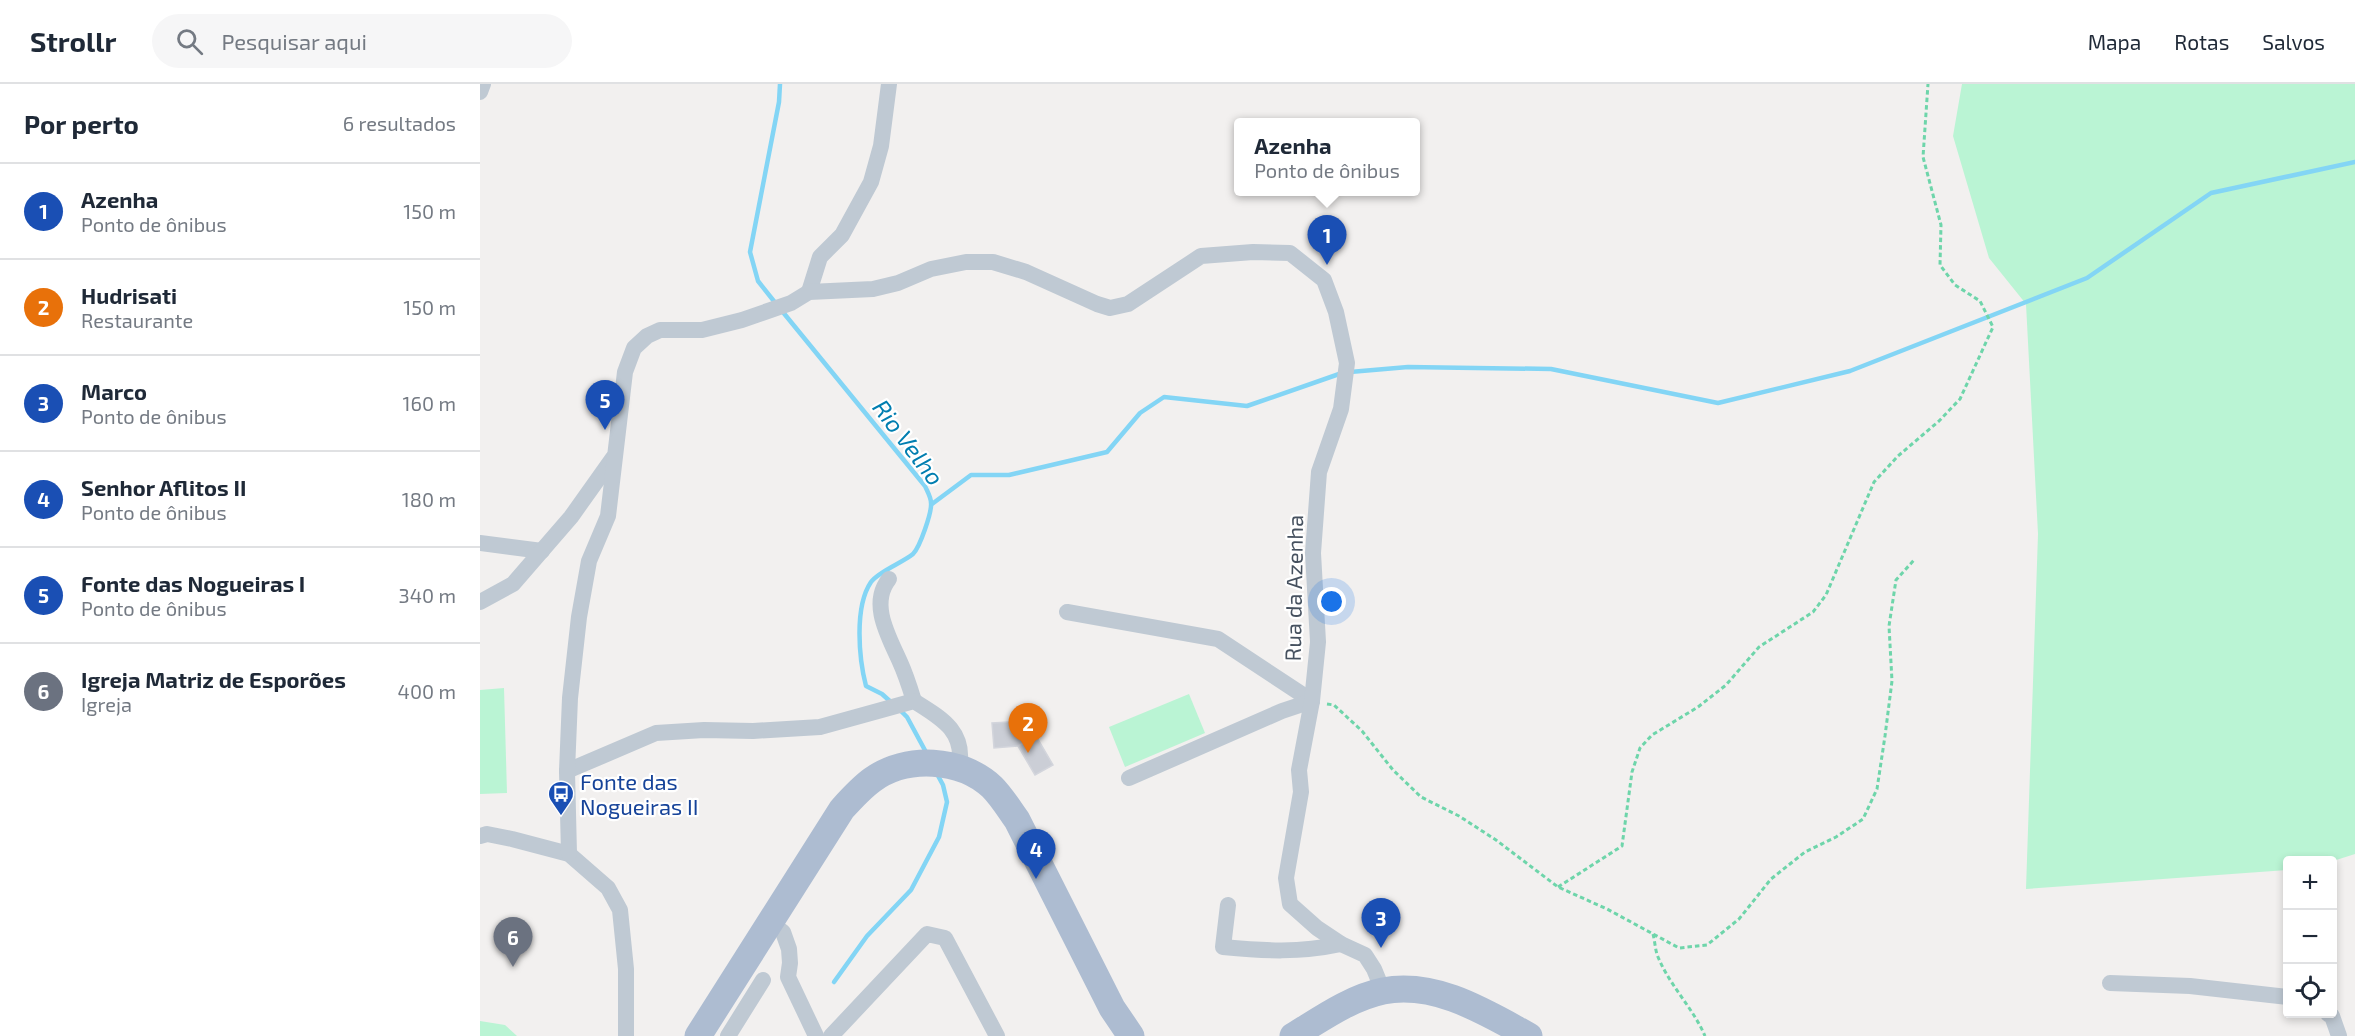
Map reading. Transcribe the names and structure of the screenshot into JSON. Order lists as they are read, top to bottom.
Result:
{
  "streets": {
    "street": ["Rua da Azenha"]
  },
  "water": ["Rio Velho"],
  "places": {
    "bus stop": ["Fonte das Nogueiras II"]
  },
  "page": {
    "header": "Strollr",
    "search": "Pesquisar aqui",
    "nav": ["Mapa", "Rotas", "Salvos"],
    "heading": ["Por perto", "6 resultados"],
    "popup": ["Azenha", "Ponto de ônibus"],
    "list": [
      {
        "mark": "1",
        "name": "Azenha",
        "note": "Ponto de ônibus",
        "value": "150 m"
      },
      {
        "mark": "2",
        "name": "Hudrisati",
        "note": "Restaurante",
        "value": "150 m"
      },
      {
        "mark": "3",
        "name": "Marco",
        "note": "Ponto de ônibus",
        "value": "160 m"
      },
      {
        "mark": "4",
        "name": "Senhor Aflitos II",
        "note": "Ponto de ônibus",
        "value": "180 m"
      },
      {
        "mark": "5",
        "name": "Fonte das Nogueiras I",
        "note": "Ponto de ônibus",
        "value": "340 m"
      },
      {
        "mark": "6",
        "name": "Igreja Matriz de Esporões",
        "note": "Igreja",
        "value": "400 m"
      }
    ],
    "pins": [
      "1",
      "5",
      "2",
      "4",
      "3",
      "6"
    ],
    "map_buttons": ["+", "−"]
  }
}
